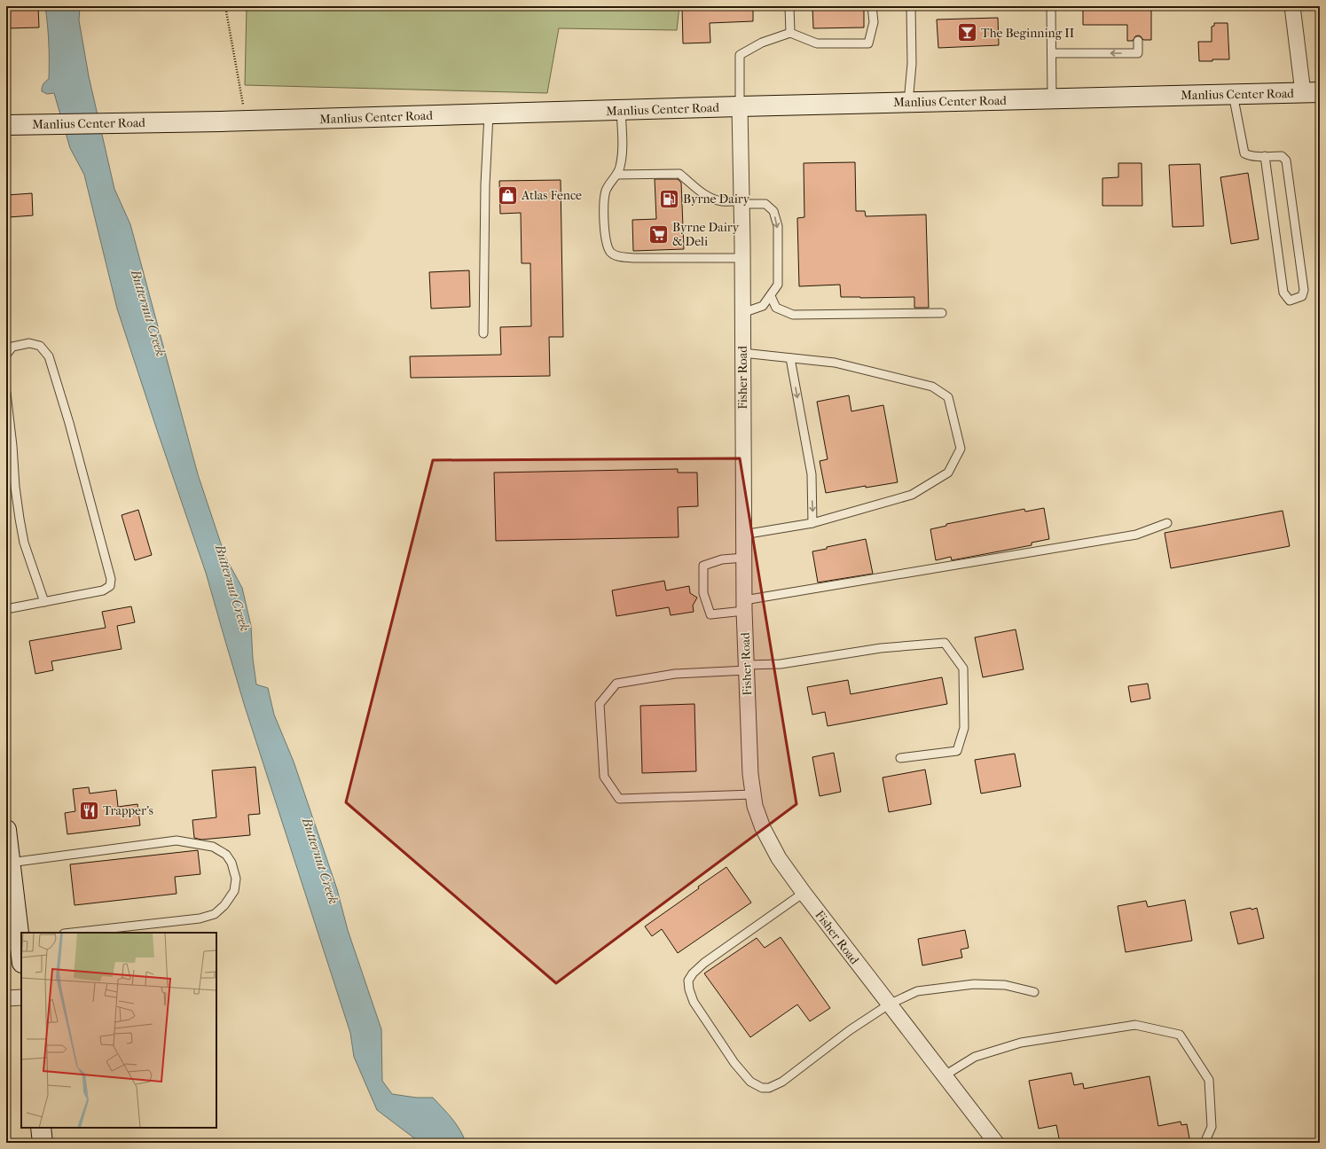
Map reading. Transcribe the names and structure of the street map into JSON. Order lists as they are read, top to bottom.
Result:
{
  "streets": {
    "main road": ["Manlius Center Road"],
    "street": ["Fisher Road"]
  },
  "crossings": [
    ["Manlius Center Road", "Fisher Road"]
  ],
  "water": ["Butternut Creek"],
  "places": {
    "bar": ["The Beginning II"],
    "shop": ["Atlas Fence"],
    "fuel station": ["Byrne Dairy"],
    "supermarket": ["Byrne Dairy & Deli"],
    "restaurant": ["Trapper's"]
  }
}
